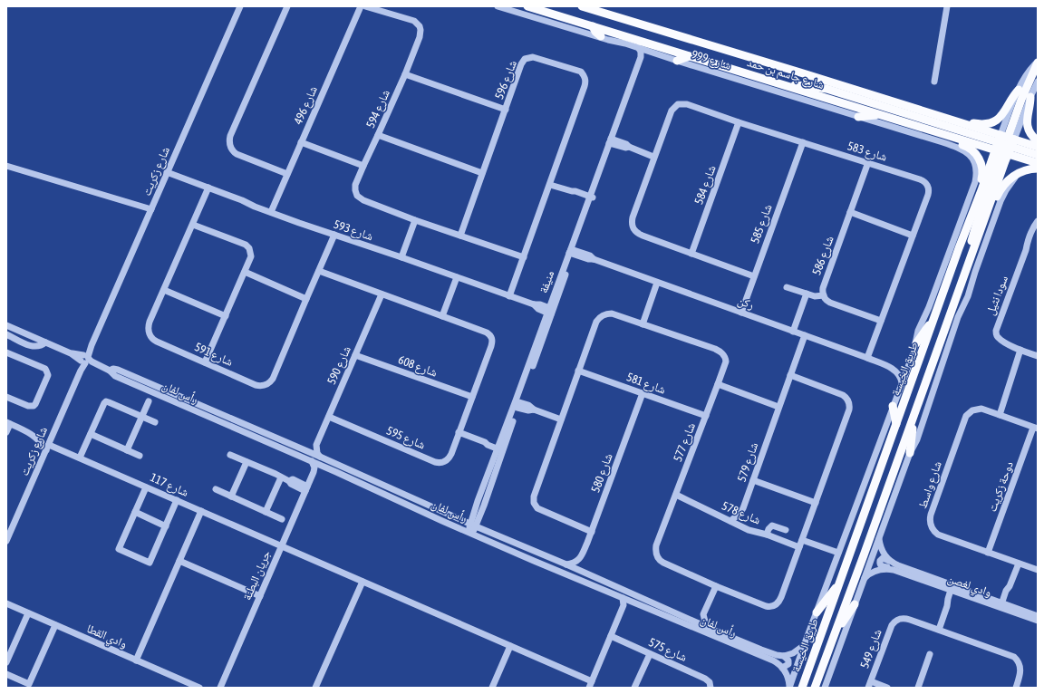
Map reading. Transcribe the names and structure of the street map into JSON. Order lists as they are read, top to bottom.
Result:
{
  "streets": {
    "main road": ["شارع جاسم بن حمد", "طريق الخيسة"],
    "street": [
      "شارع 999",
      "شارع 596",
      "شارع 496",
      "شارع 594",
      "شارع 583",
      "شارع زكريت",
      "شارع 584",
      "شارع 585",
      "شارع 593",
      "شارع 586",
      "منيفة",
      "سودا نثيل",
      "ركن",
      "شارع 591",
      "شارع 590",
      "شارع 608",
      "شارع 581",
      "رأس لفان",
      "شارع 595",
      "شارع 577",
      "شارع 579",
      "شارع 580",
      "شارع 117",
      "شارع واسط",
      "دوحة زكريت",
      "شارع 578",
      "جريان البطنة",
      "وادي لغصن",
      "وادي القطا",
      "شارع 549",
      "شارع 575"
    ]
  },
  "crossings": [
    ["شارع 999", "منيفة"],
    ["شارع 999", "طريق الخيسة"],
    ["شارع جاسم بن حمد", "طريق الخيسة"],
    ["شارع 596", "شارع 594"],
    ["شارع 596", "شارع 593"],
    ["شارع 496", "شارع 593"],
    ["شارع 583", "شارع 584"],
    ["شارع 583", "شارع 585"],
    ["شارع 583", "شارع 586"],
    ["شارع 583", "ركن"],
    ["شارع زكريت", "شارع 593"],
    ["شارع زكريت", "رأس لفان"],
    ["شارع زكريت", "شارع 117"],
    ["شارع 585", "ركن"],
    ["شارع 593", "منيفة"],
    ["شارع 593", "شارع 591"],
    ["منيفة", "ركن"],
    ["منيفة", "رأس لفان"],
    ["ركن", "شارع 579"],
    ["شارع 591", "شارع 595"],
    ["شارع 590", "شارع 608"],
    ["شارع 590", "شارع 595"],
    ["شارع 608", "شارع 595"],
    ["شارع 581", "شارع 577"],
    ["شارع 581", "شارع 580"],
    ["شارع 577", "شارع 579"],
    ["شارع 577", "شارع 580"],
    ["شارع 577", "شارع 578"],
    ["شارع 579", "شارع 578"],
    ["شارع 117", "جريان البطنة"],
    ["شارع واسط", "دوحة زكريت"]
  ]
}
